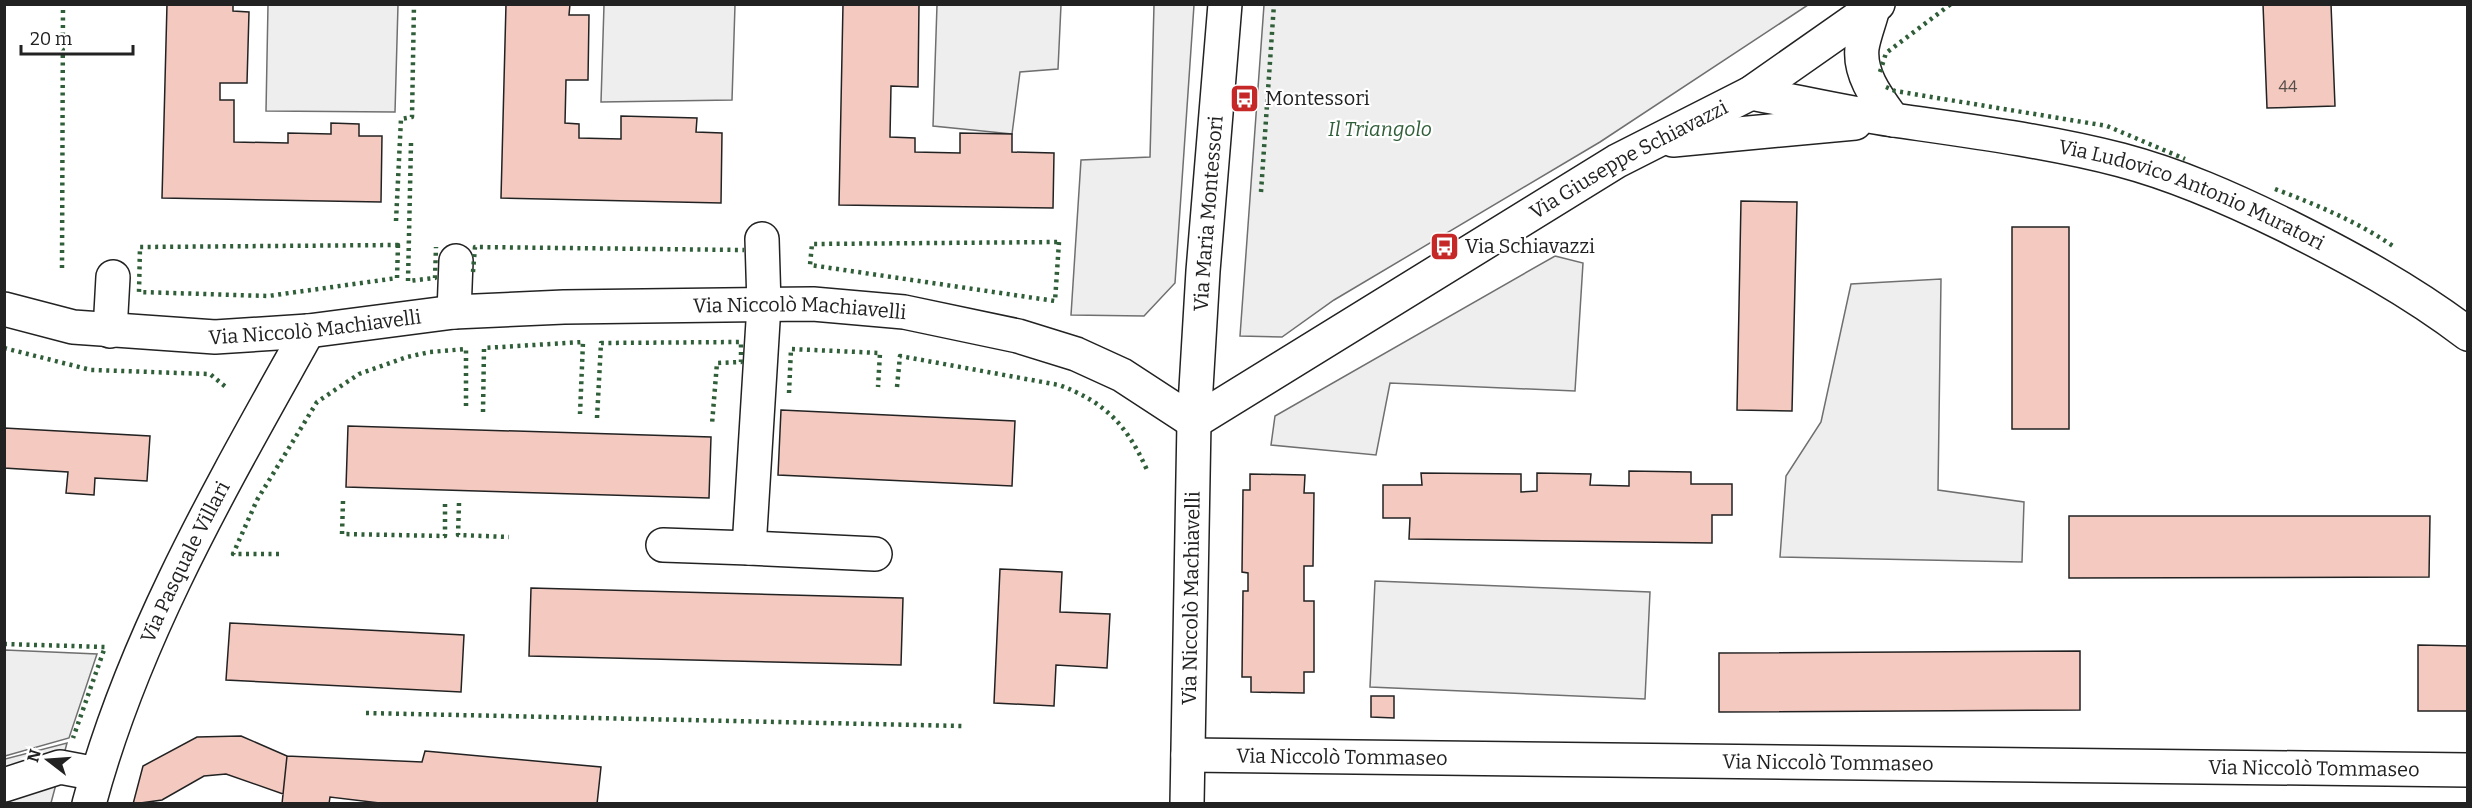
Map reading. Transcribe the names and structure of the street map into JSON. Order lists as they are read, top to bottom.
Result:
{
  "streets": {
    "street": [
      "Via Giuseppe Schiavazzi",
      "Via Ludovico Antonio Muratori",
      "Via Maria Montessori",
      "Via Niccolò Machiavelli",
      "Via Pasquale Villari",
      "Via Niccolò Tommaseo"
    ]
  },
  "crossings": [
    ["Via Giuseppe Schiavazzi", "Via Ludovico Antonio Muratori"],
    ["Via Giuseppe Schiavazzi", "Via Maria Montessori"],
    ["Via Giuseppe Schiavazzi", "Via Niccolò Machiavelli"],
    ["Via Maria Montessori", "Via Niccolò Machiavelli"],
    ["Via Niccolò Machiavelli", "Via Pasquale Villari"],
    ["Via Niccolò Machiavelli", "Via Niccolò Tommaseo"]
  ],
  "parks": ["Il Triangolo"],
  "places": {
    "bus stop": ["Montessori", "Via Schiavazzi"]
  },
  "house_numbers": ["44"],
  "scale_bar": "20 m",
  "north": "left"
}
